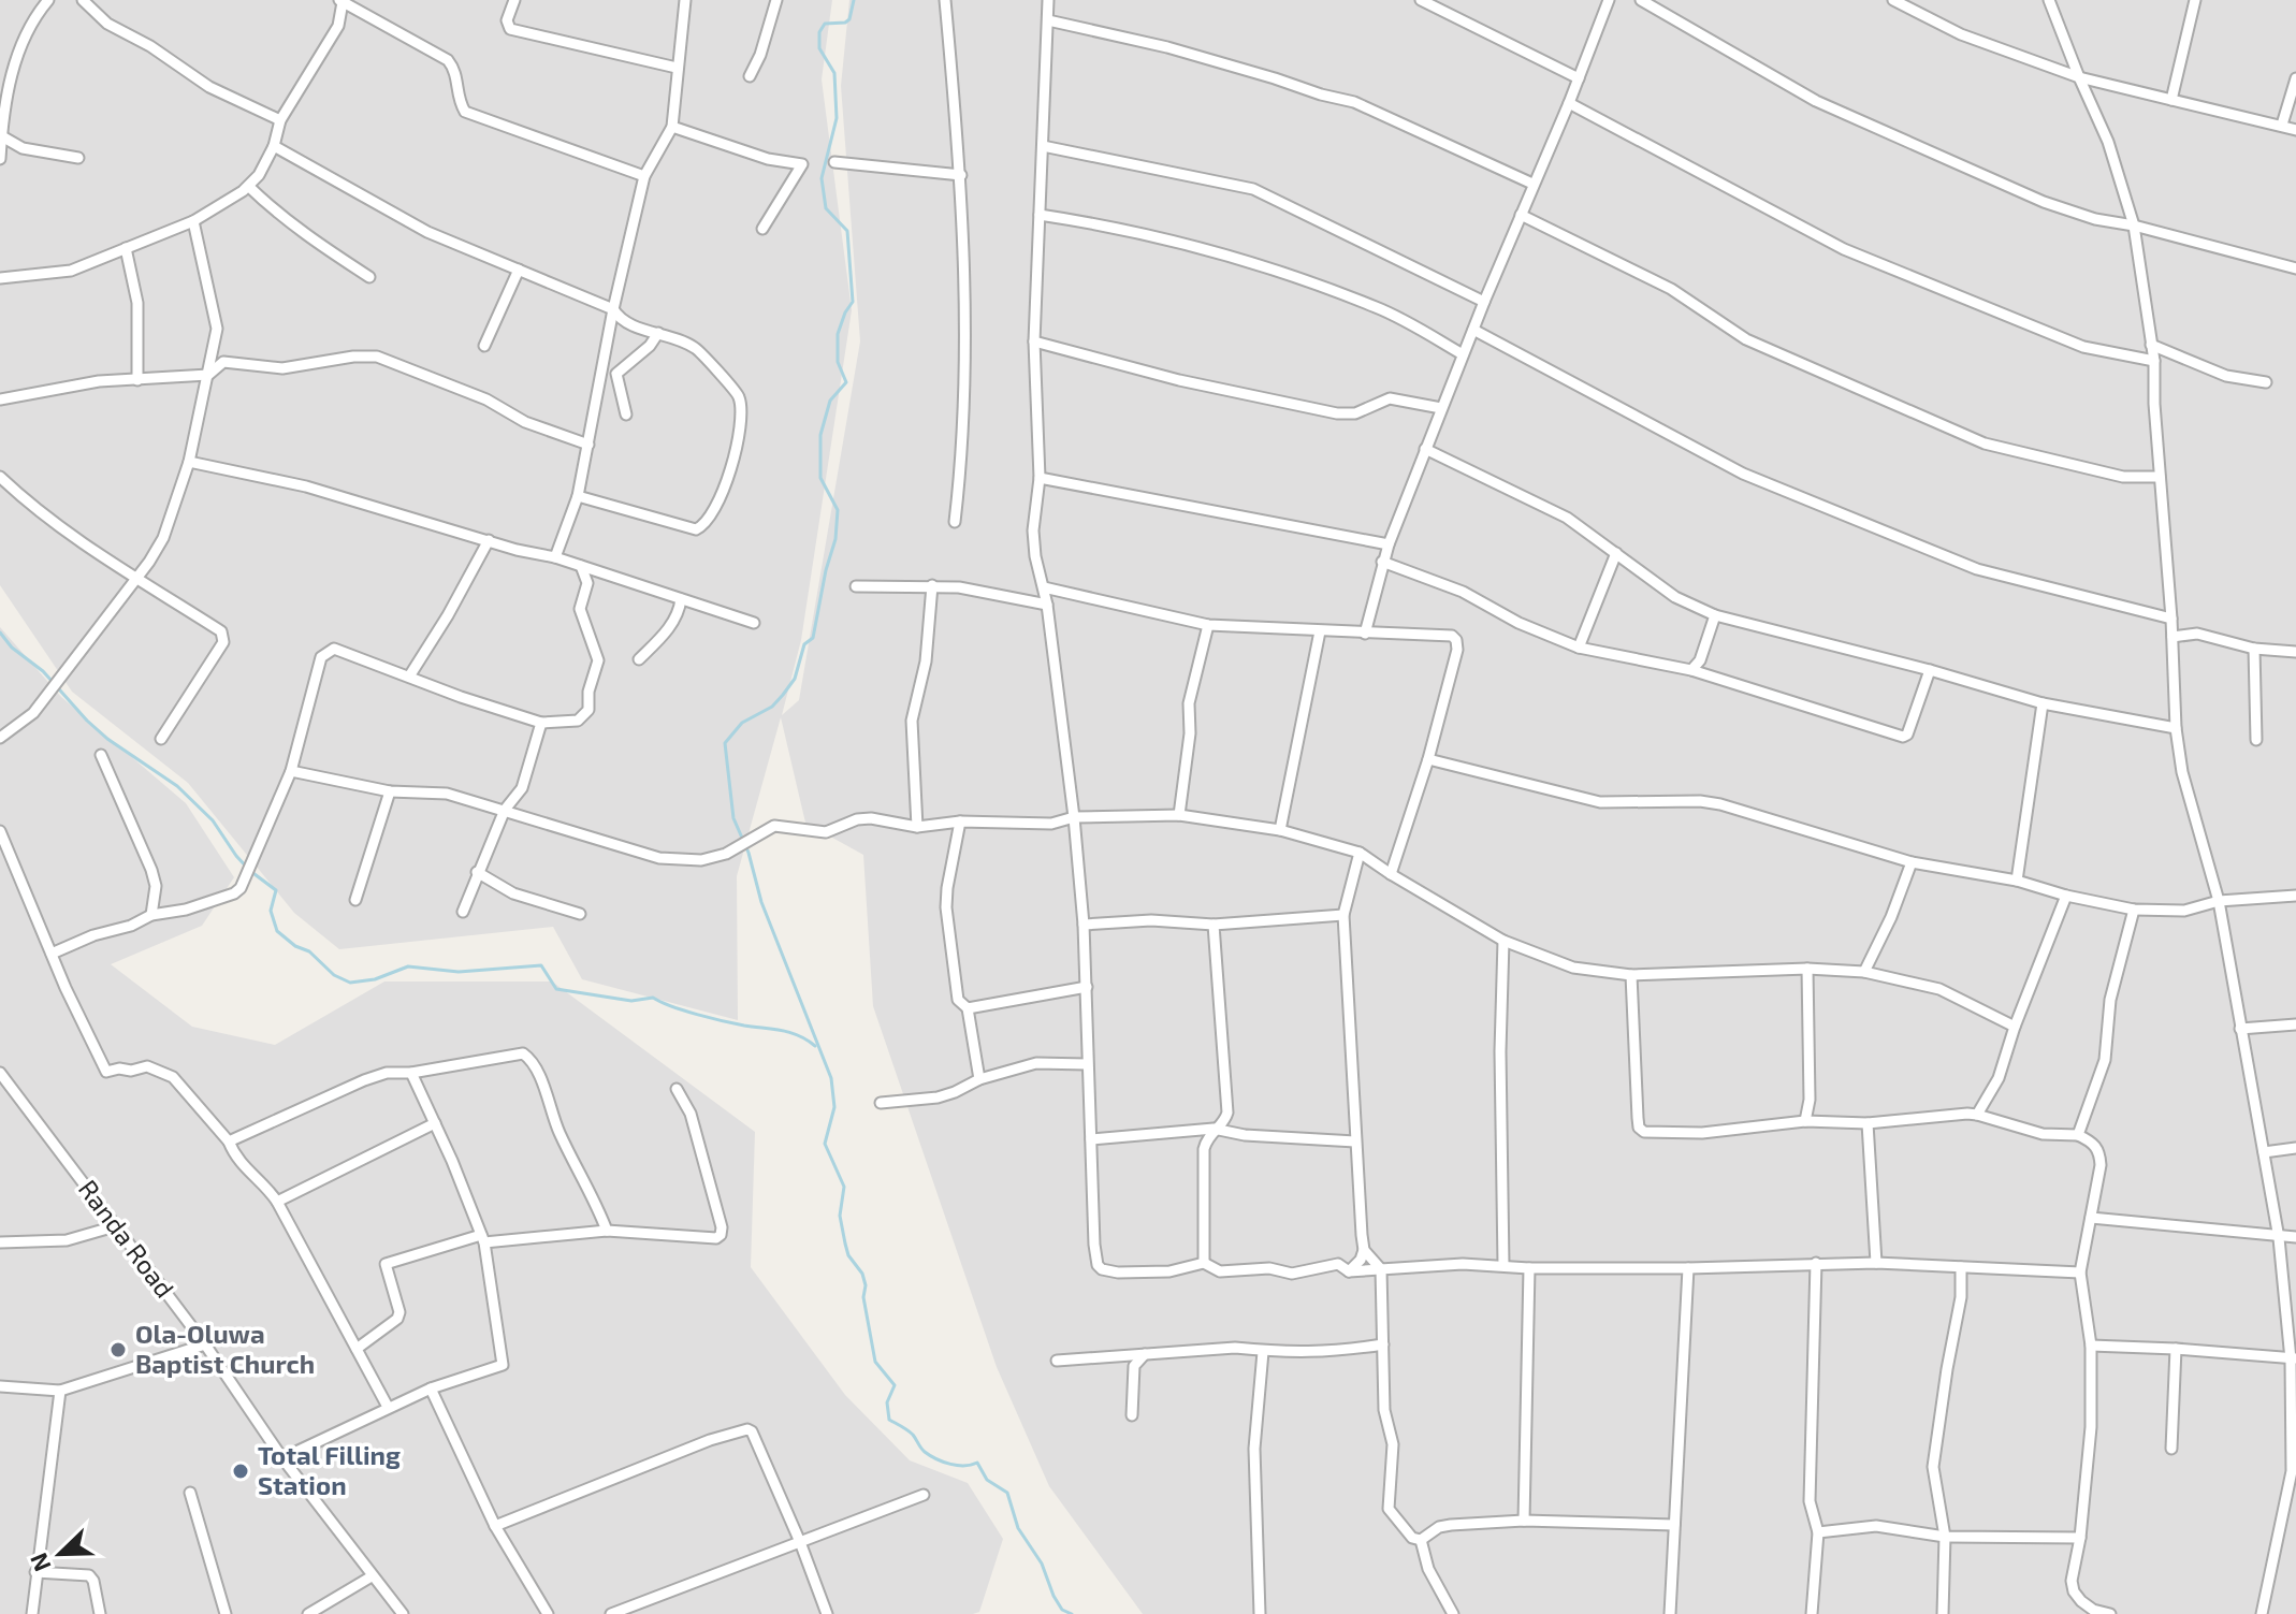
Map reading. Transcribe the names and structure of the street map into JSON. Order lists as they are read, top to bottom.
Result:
{
  "streets": {
    "street": ["Randa Road"]
  },
  "places": ["Ola-Oluwa Baptist Church", "Total Filling Station"],
  "north": "bottom left"
}
